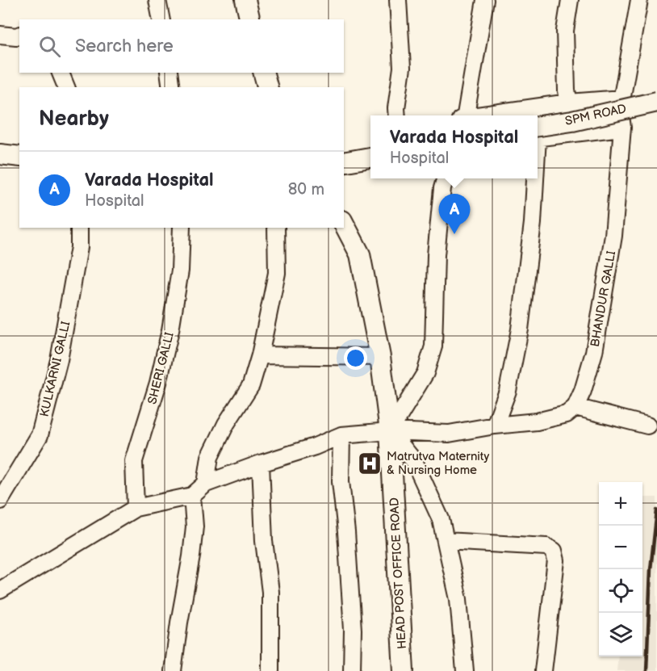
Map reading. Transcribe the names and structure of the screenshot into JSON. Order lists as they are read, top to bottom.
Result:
{
  "streets": {
    "main road": ["SPM ROAD", "HEAD POST OFFICE ROAD"],
    "street": ["BHANDUR GALLI", "SHERI GALLI", "KULKARNI GALLI"]
  },
  "places": {
    "hospital": ["Matrutva Maternity & Nursing Home"]
  },
  "page": {
    "search": "Search here",
    "heading": "Nearby",
    "popup": ["Varada Hospital", "Hospital"],
    "list": [
      {
        "mark": "A",
        "name": "Varada Hospital",
        "note": "Hospital",
        "value": "80 m"
      }
    ],
    "pins": "A",
    "map_buttons": ["+", "−"]
  }
}
